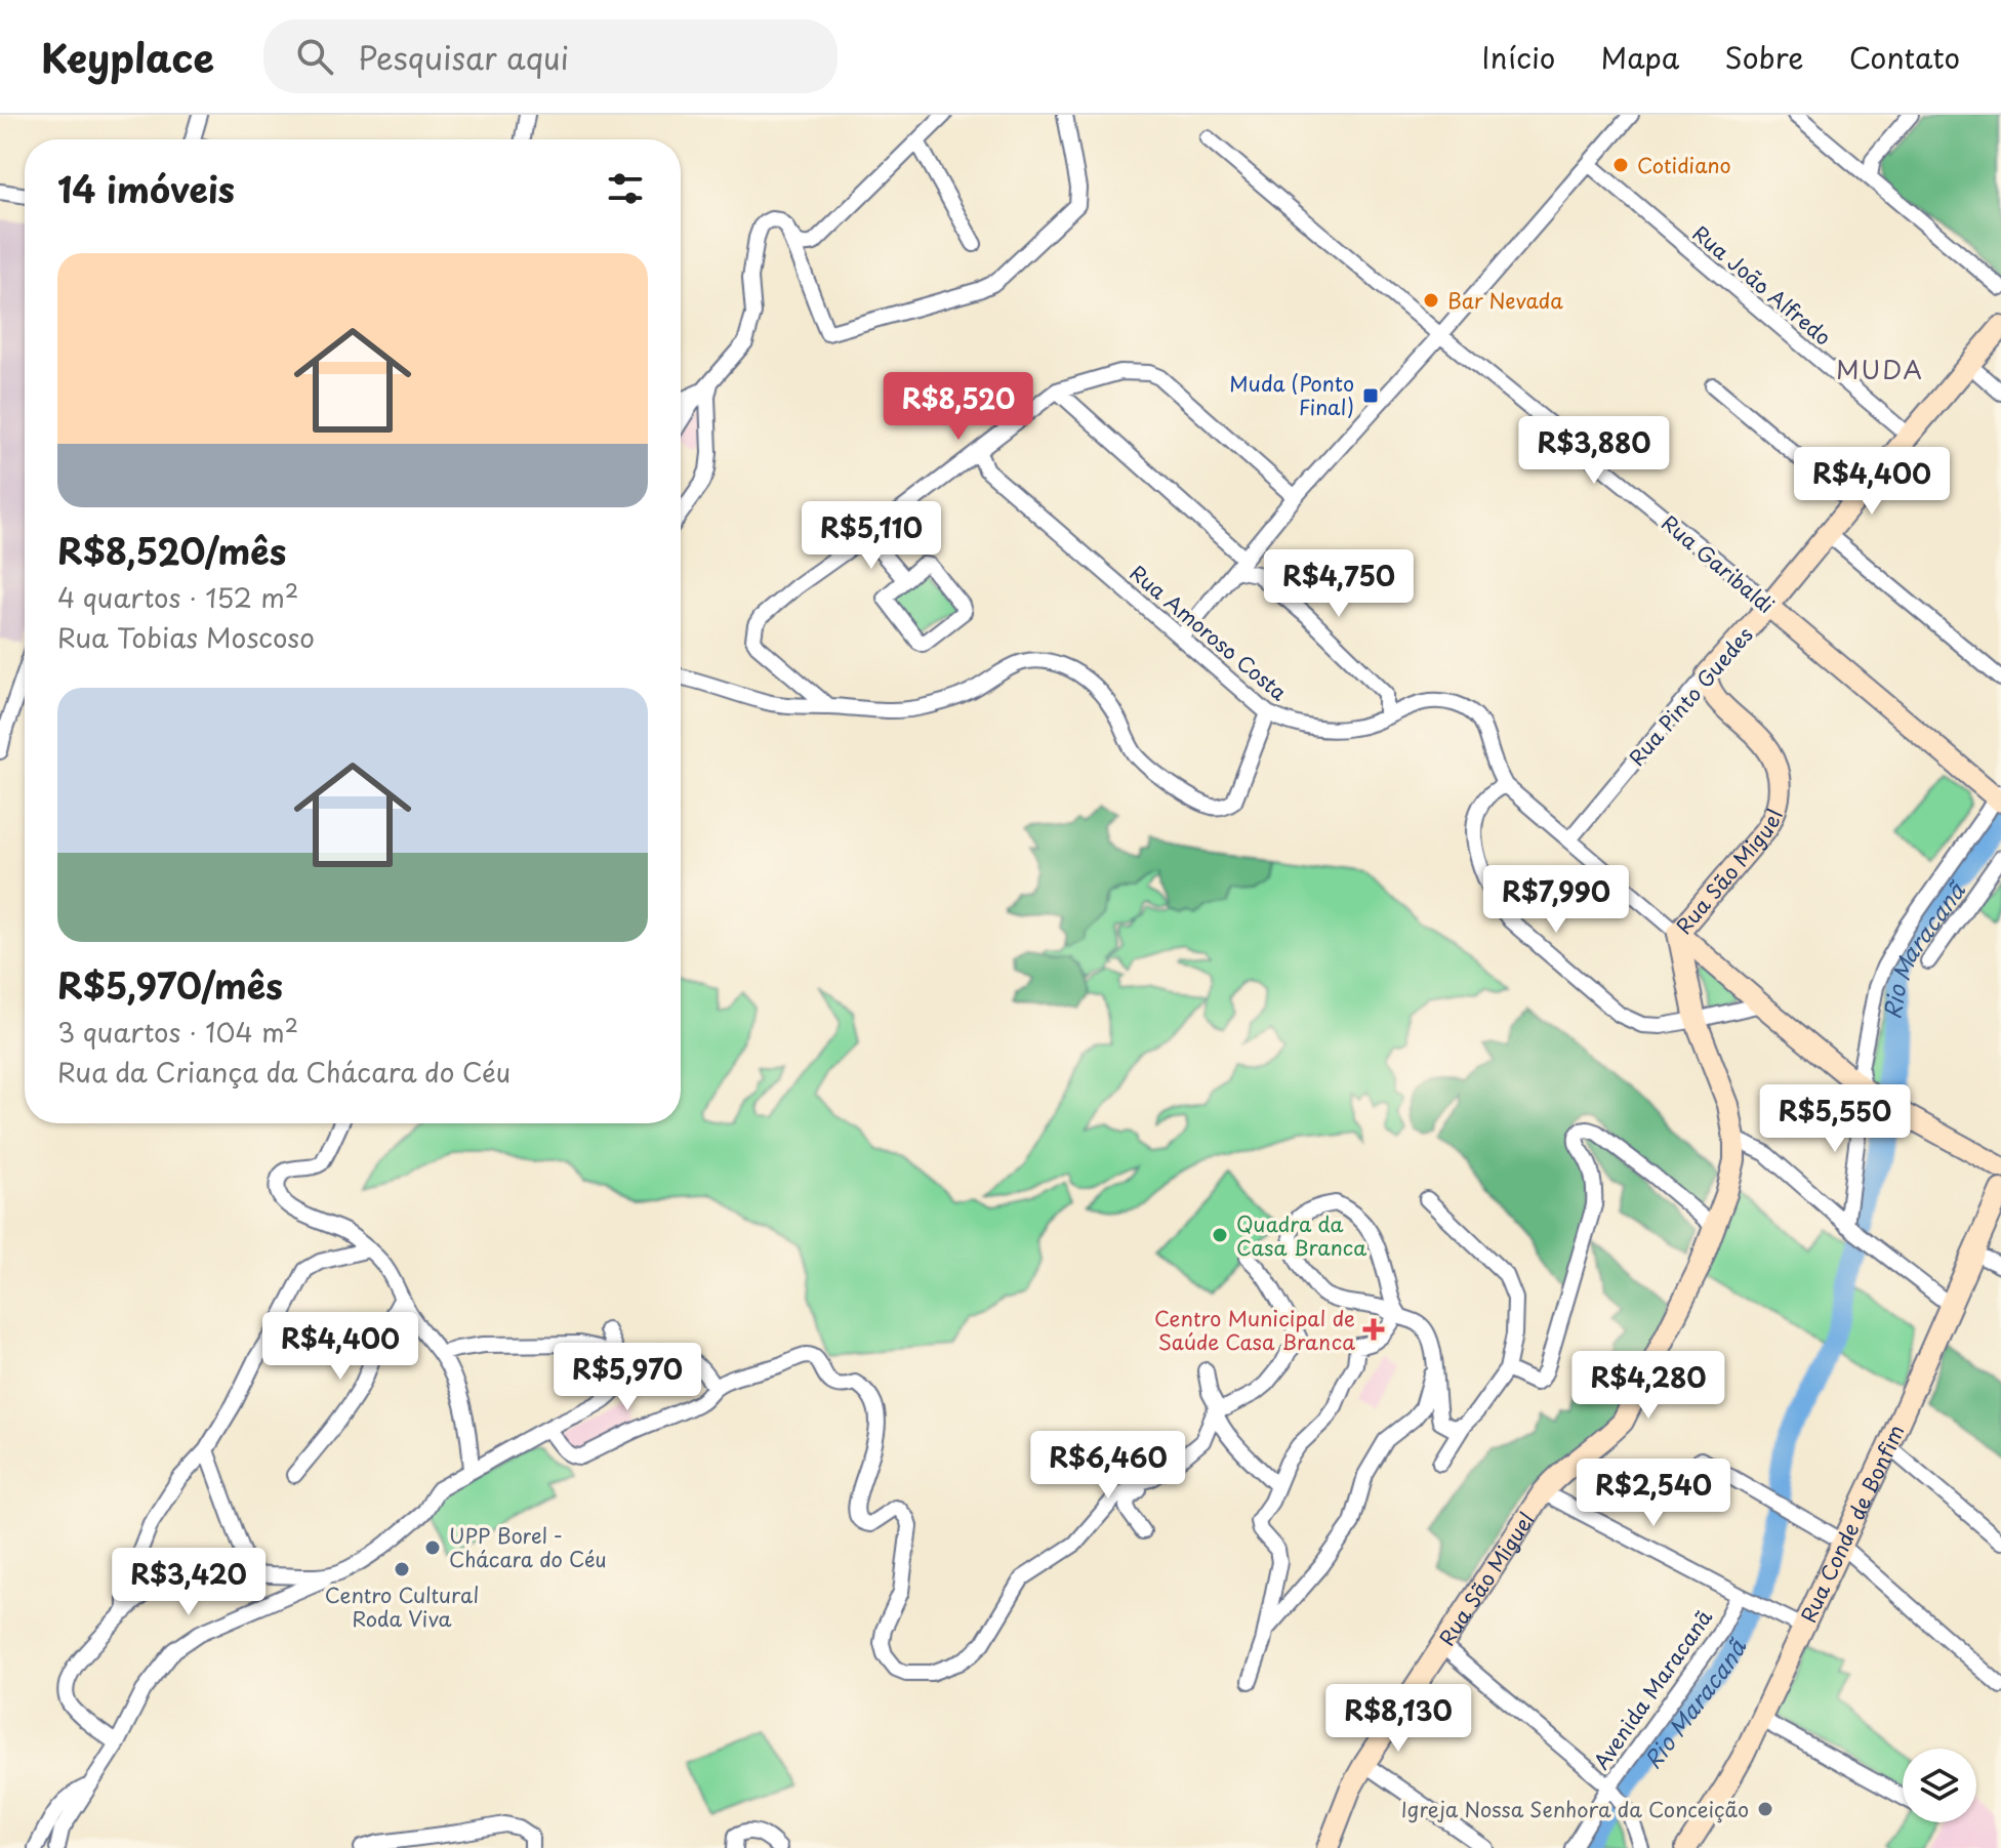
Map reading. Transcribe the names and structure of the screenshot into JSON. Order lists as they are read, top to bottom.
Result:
{
  "streets": {
    "street": [
      "Rua João Alfredo",
      "Rua Garibaldi",
      "Rua Amoroso Costa",
      "Rua Pinto Guedes",
      "Rua São Miguel",
      "Rua Conde de Bonfim",
      "Avenida Maracanã"
    ]
  },
  "crossings": [
    ["Rua João Alfredo", "Rua Pinto Guedes"],
    ["Rua Garibaldi", "Rua Pinto Guedes"],
    ["Rua Pinto Guedes", "Rua São Miguel"]
  ],
  "districts": ["MUDA"],
  "water": ["Rio Maracanã"],
  "places": {
    "other": [
      "Cotidiano",
      "Bar Nevada",
      "Quadra da Casa Branca",
      "UPP Borel - Chácara do Céu",
      "Centro Cultural Roda Viva",
      "Igreja Nossa Senhora da Conceição"
    ],
    "transit": ["Muda (Ponto Final)"],
    "health": ["Centro Municipal de Saúde Casa Branca"]
  },
  "page": {
    "header": "Keyplace",
    "search": "Pesquisar aqui",
    "nav": [
      "Início",
      "Mapa",
      "Sobre",
      "Contato"
    ],
    "heading": "14 imóveis",
    "list": [
      {
        "name": "R$8,520/mês",
        "note": "4 quartos · 152 m² · Rua Tobias Moscoso"
      },
      {
        "name": "R$5,970/mês",
        "note": "3 quartos · 104 m² · Rua da Criança da Chácara do Céu"
      }
    ],
    "price": [
      "R$8,520",
      "R$3,880",
      "R$4,400",
      "R$5,110",
      "R$4,750",
      "R$7,990",
      "R$5,550",
      "R$4,400",
      "R$5,970",
      "R$4,280",
      "R$6,460",
      "R$2,540",
      "R$3,420",
      "R$8,130"
    ]
  }
}
